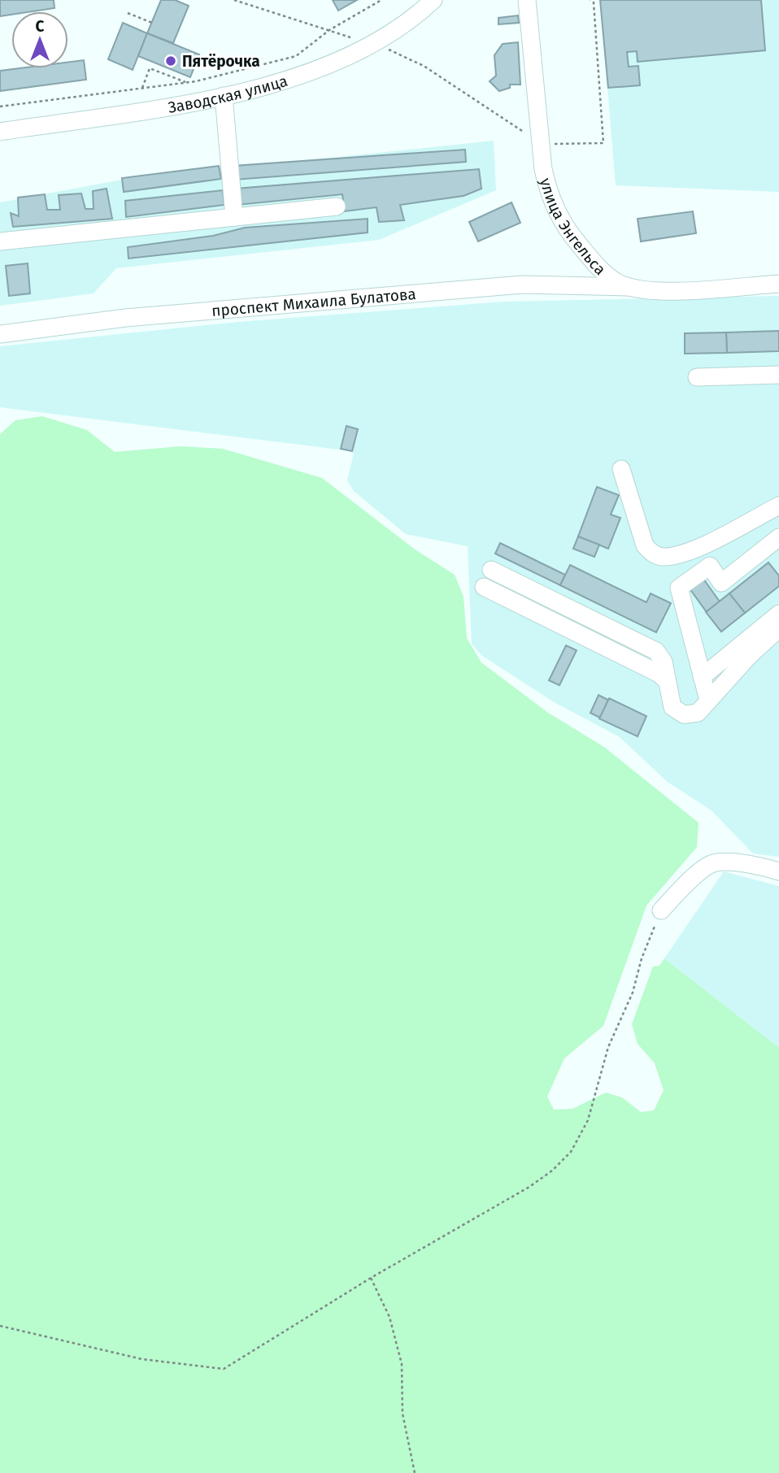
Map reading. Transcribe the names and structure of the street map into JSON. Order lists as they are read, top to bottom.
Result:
{
  "streets": {
    "street": ["Заводская улица", "улица Энгельса", "проспект Михаила Булатова"]
  },
  "crossings": [
    ["улица Энгельса", "проспект Михаила Булатова"]
  ],
  "places": ["Пятёрочка"],
  "north": "top"
}
